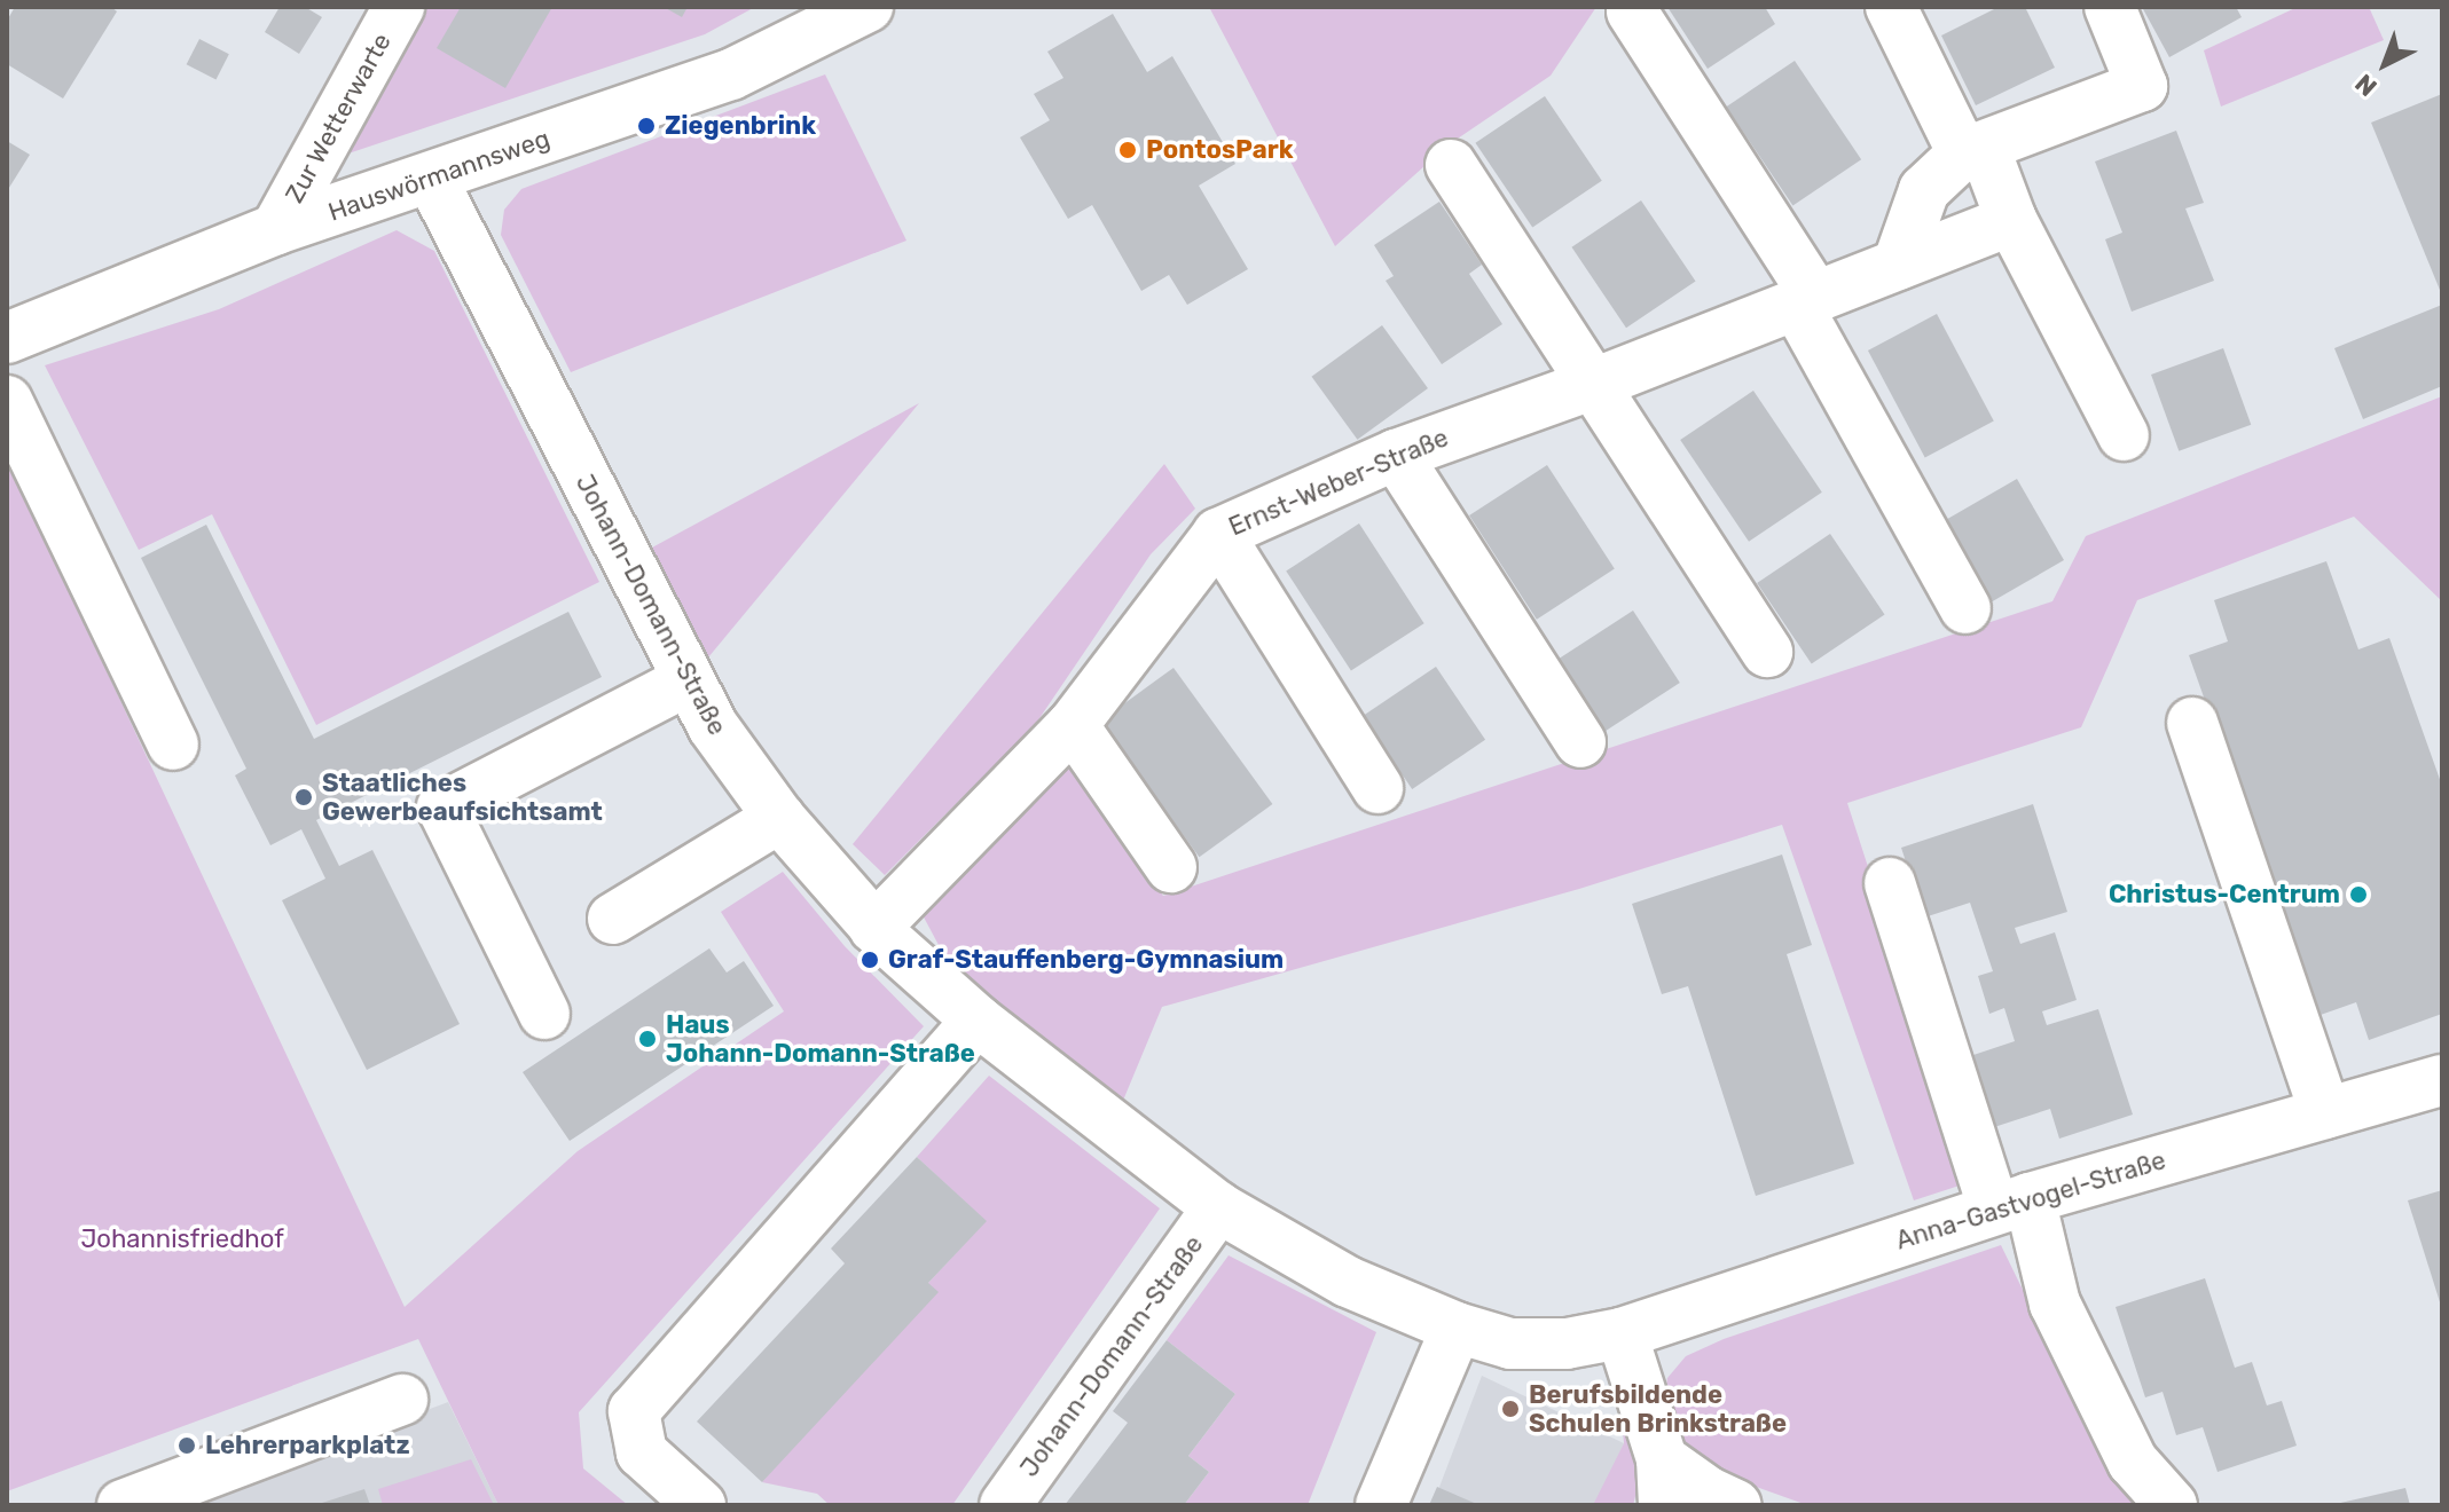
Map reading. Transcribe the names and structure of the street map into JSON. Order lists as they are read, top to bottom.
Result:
{
  "streets": {
    "street": [
      "Zur Wetterwarte",
      "Hauswörmannsweg",
      "Ernst-Weber-Straße",
      "Johann-Domann-Straße",
      "Anna-Gastvogel-Straße"
    ]
  },
  "crossings": [
    ["Zur Wetterwarte", "Hauswörmannsweg"],
    ["Hauswörmannsweg", "Johann-Domann-Straße"],
    ["Ernst-Weber-Straße", "Johann-Domann-Straße"],
    ["Johann-Domann-Straße", "Anna-Gastvogel-Straße"]
  ],
  "parks": ["Johannisfriedhof"],
  "places": [
    "Ziegenbrink",
    "PontosPark",
    "Staatliches Gewerbeaufsichtsamt",
    "Christus-Centrum",
    "Graf-Stauffenberg-Gymnasium",
    "Haus Johann-Domann-Straße",
    "Berufsbildende Schulen Brinkstraße",
    "Lehrerparkplatz"
  ],
  "north": "bottom left"
}
